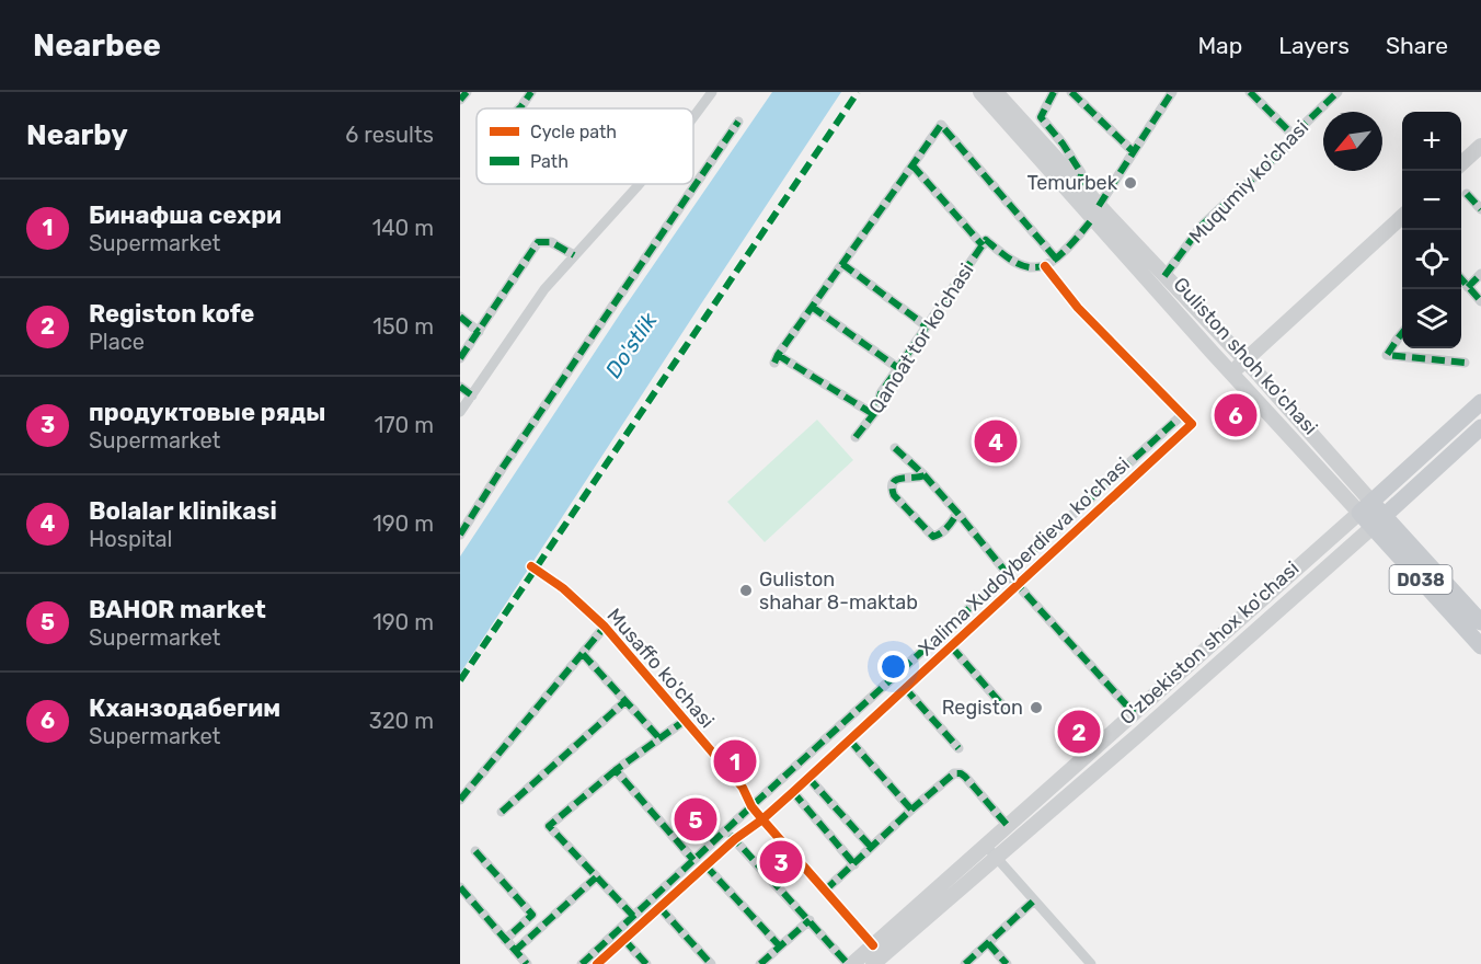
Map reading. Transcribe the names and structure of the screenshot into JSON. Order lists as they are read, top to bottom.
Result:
{
  "streets": {
    "main road": ["Guliston shoh ko'chasi", "D038", "O'zbekiston shox ko'chasi"],
    "street": [
      "Muqumiy ko'chasi",
      "Qanoat tor ko'chasi",
      "Xalima Xudoyberdieva ko'chasi",
      "Musaffo ko'chasi"
    ]
  },
  "crossings": [
    ["Muqumiy ko'chasi", "Guliston shoh ko'chasi"],
    ["Guliston shoh ko'chasi", "O'zbekiston shox ko'chasi"],
    ["Xalima Xudoyberdieva ko'chasi", "Musaffo ko'chasi"]
  ],
  "water": ["Do'stlik"],
  "places": ["Temurbek", "Guliston shahar 8-maktab", "Registon"],
  "legend": ["Cycle path", "Path"],
  "north": "bottom left",
  "page": {
    "header": "Nearbee",
    "nav": ["Map", "Layers", "Share"],
    "heading": ["Nearby", "6 results"],
    "map_buttons": ["+", "−"],
    "list": [
      {
        "mark": "1",
        "name": "Бинафша сехри",
        "note": "Supermarket",
        "value": "140 m"
      },
      {
        "mark": "2",
        "name": "Registon kofe",
        "note": "Place",
        "value": "150 m"
      },
      {
        "mark": "3",
        "name": "продуктовые ряды",
        "note": "Supermarket",
        "value": "170 m"
      },
      {
        "mark": "4",
        "name": "Bolalar klinikasi",
        "note": "Hospital",
        "value": "190 m"
      },
      {
        "mark": "5",
        "name": "BAHOR market",
        "note": "Supermarket",
        "value": "190 m"
      },
      {
        "mark": "6",
        "name": "Кханзодабегим",
        "note": "Supermarket",
        "value": "320 m"
      }
    ],
    "pins": [
      "6",
      "4",
      "2",
      "1",
      "5",
      "3"
    ]
  }
}
